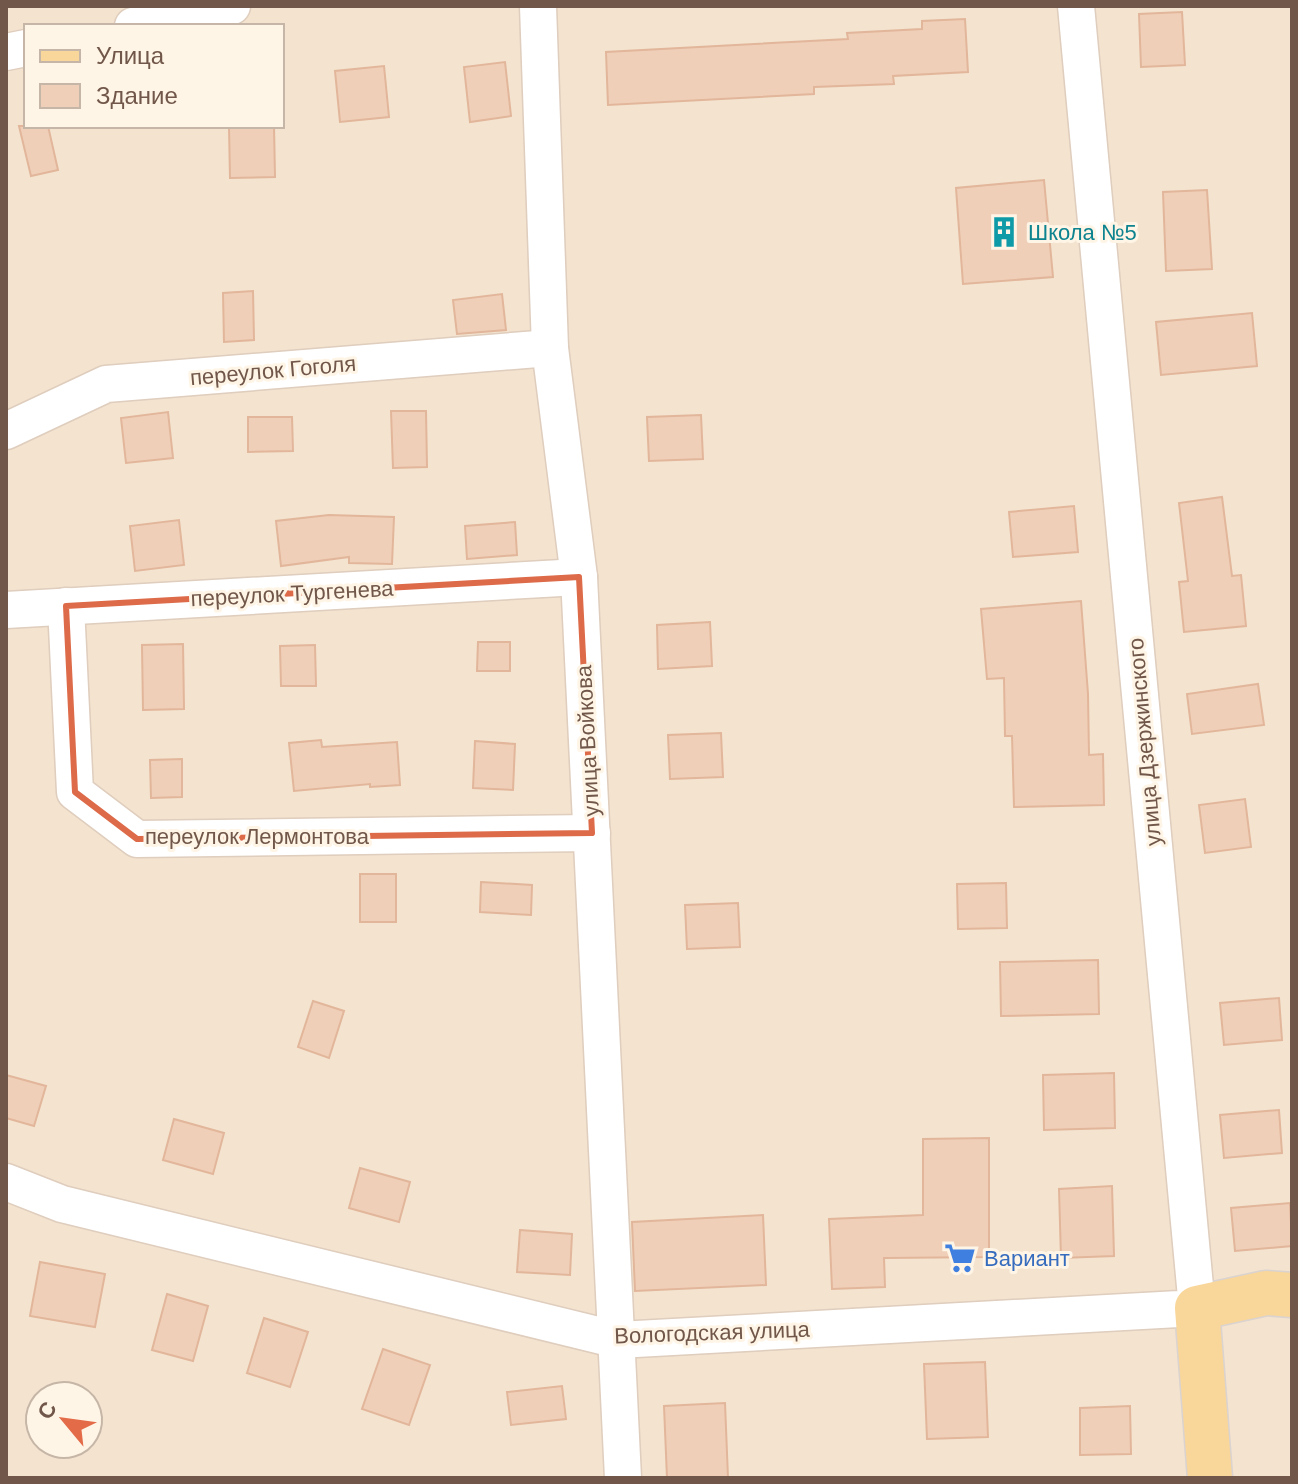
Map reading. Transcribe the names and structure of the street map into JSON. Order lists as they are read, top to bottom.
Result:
{
  "streets": {
    "main road": ["улица Дзержинского", "Вологодская улица"],
    "street": [
      "переулок Гоголя",
      "переулок Тургенева",
      "улица Войкова",
      "переулок Лермонтова"
    ]
  },
  "crossings": [
    ["переулок Гоголя", "улица Войкова"],
    ["переулок Тургенева", "улица Войкова"],
    ["переулок Тургенева", "переулок Лермонтова"],
    ["улица Войкова", "переулок Лермонтова"],
    ["улица Войкова", "Вологодская улица"],
    ["улица Дзержинского", "Вологодская улица"]
  ],
  "places": {
    "building": ["Школа №5"],
    "supermarket": ["Вариант"]
  },
  "legend": ["Улица", "Здание"],
  "north": "top left"
}
